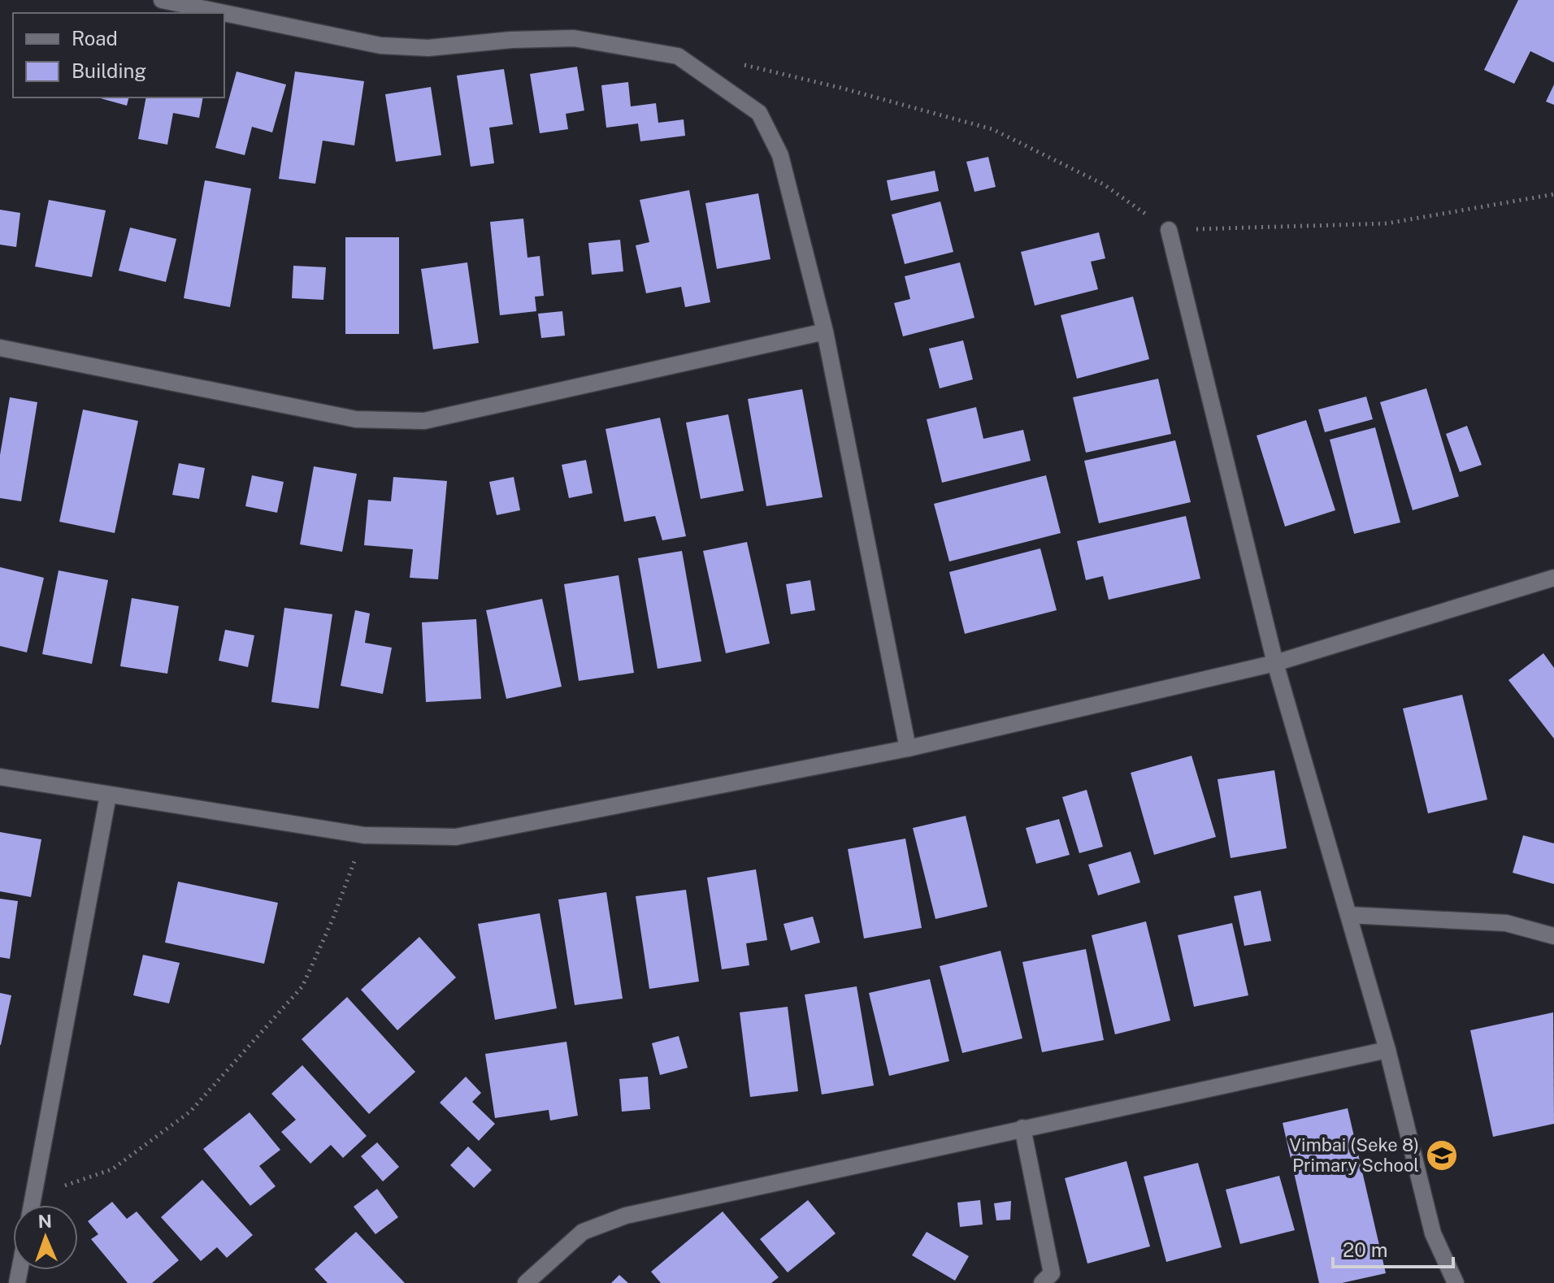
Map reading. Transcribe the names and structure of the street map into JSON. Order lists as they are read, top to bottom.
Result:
{
  "places": {
    "school or university": ["Vimbai (Seke 8) Primary School"]
  },
  "legend": ["Road", "Building"],
  "scale_bar": "20 m",
  "north": "top"
}
